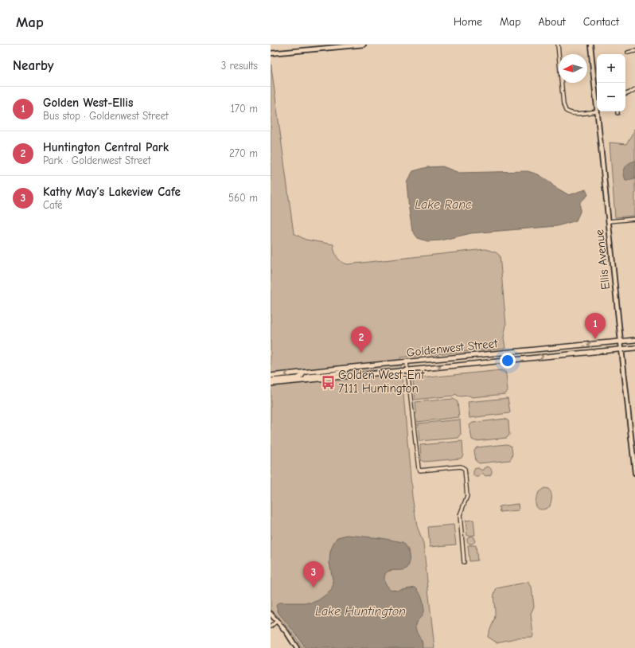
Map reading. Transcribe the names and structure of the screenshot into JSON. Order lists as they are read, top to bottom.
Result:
{
  "streets": {
    "main road": ["Goldenwest Street"],
    "street": ["Ellis Avenue"]
  },
  "crossings": [
    ["Ellis Avenue", "Goldenwest Street"]
  ],
  "water": ["Lake Ranc", "Lake Huntington"],
  "places": {
    "bus stop": ["Golden West-Ent 7111 Huntington"]
  },
  "north": "left",
  "page": {
    "header": "Map",
    "nav": [
      "Home",
      "Map",
      "About",
      "Contact"
    ],
    "heading": ["Nearby", "3 results"],
    "map_buttons": ["+", "−"],
    "list": [
      {
        "mark": "1",
        "name": "Golden West-Ellis",
        "note": "Bus stop · Goldenwest Street",
        "value": "170 m"
      },
      {
        "mark": "2",
        "name": "Huntington Central Park",
        "note": "Park · Goldenwest Street",
        "value": "270 m"
      },
      {
        "mark": "3",
        "name": "Kathy May’s Lakeview Cafe",
        "note": "Café",
        "value": "560 m"
      }
    ],
    "pins": ["1", "2", "3"]
  }
}
